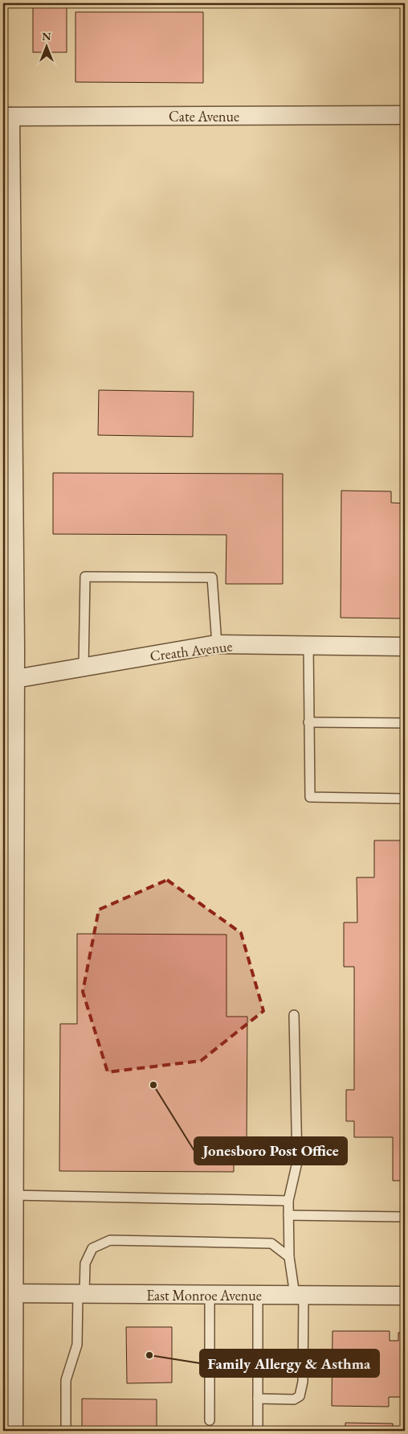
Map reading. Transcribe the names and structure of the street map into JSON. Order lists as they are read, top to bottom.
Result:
{
  "streets": {
    "street": ["Cate Avenue", "Creath Avenue", "East Monroe Avenue"]
  },
  "places": ["Jonesboro Post Office", "Family Allergy & Asthma"],
  "north": "top"
}
